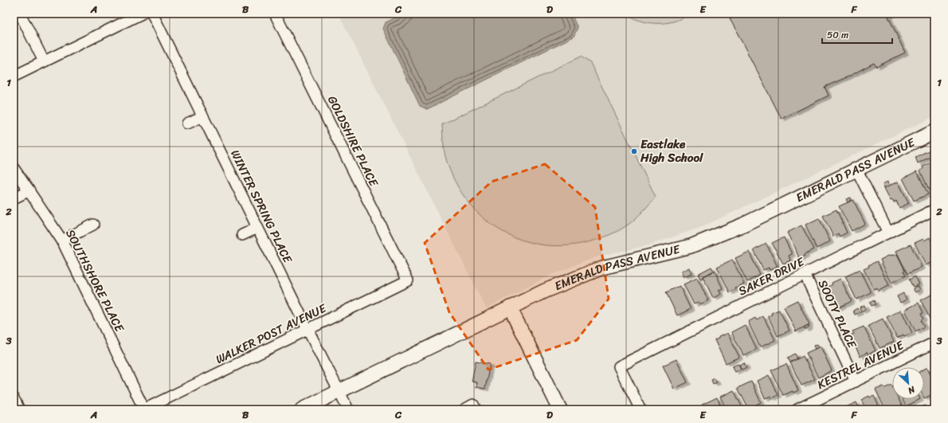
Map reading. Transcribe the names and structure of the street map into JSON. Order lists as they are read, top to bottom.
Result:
{
  "streets": {
    "street": [
      "GOLDSHIRE PLACE",
      "EMERALD PASS AVENUE",
      "WINTER SPRING PLACE",
      "SAKER DRIVE",
      "SOUTHSHORE PLACE",
      "SOOTY PLACE",
      "WALKER POST AVENUE",
      "KESTREL AVENUE"
    ]
  },
  "crossings": [
    ["GOLDSHIRE PLACE", "WALKER POST AVENUE"],
    ["EMERALD PASS AVENUE", "WINTER SPRING PLACE"],
    ["WINTER SPRING PLACE", "WALKER POST AVENUE"],
    ["SAKER DRIVE", "SOOTY PLACE"],
    ["SOUTHSHORE PLACE", "WALKER POST AVENUE"],
    ["SOOTY PLACE", "KESTREL AVENUE"]
  ],
  "places": ["Eastlake High School"],
  "scale_bar": "50 m",
  "north": "bottom right",
  "grid": {
    "columns": [
      "A",
      "B",
      "C",
      "D",
      "E",
      "F"
    ],
    "rows": ["1", "2", "3"]
  }
}
